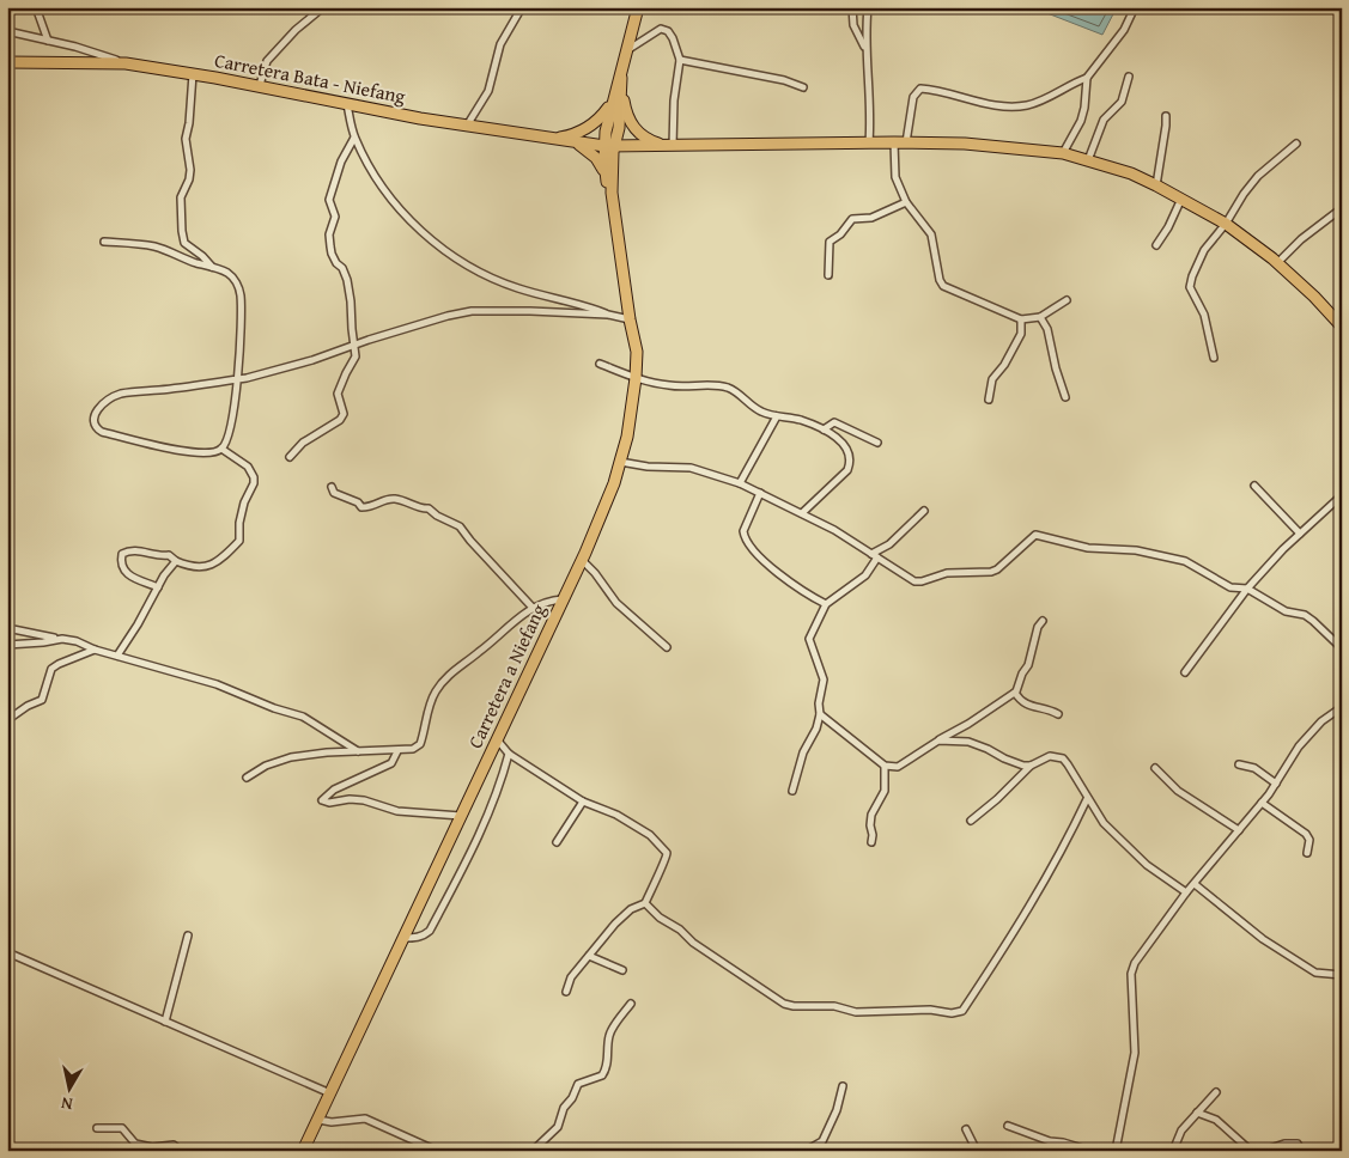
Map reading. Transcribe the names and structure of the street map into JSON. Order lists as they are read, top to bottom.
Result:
{
  "streets": {
    "main road": ["Carretera Bata - Niefang", "Carretera a Niefang"]
  },
  "north": "bottom"
}
